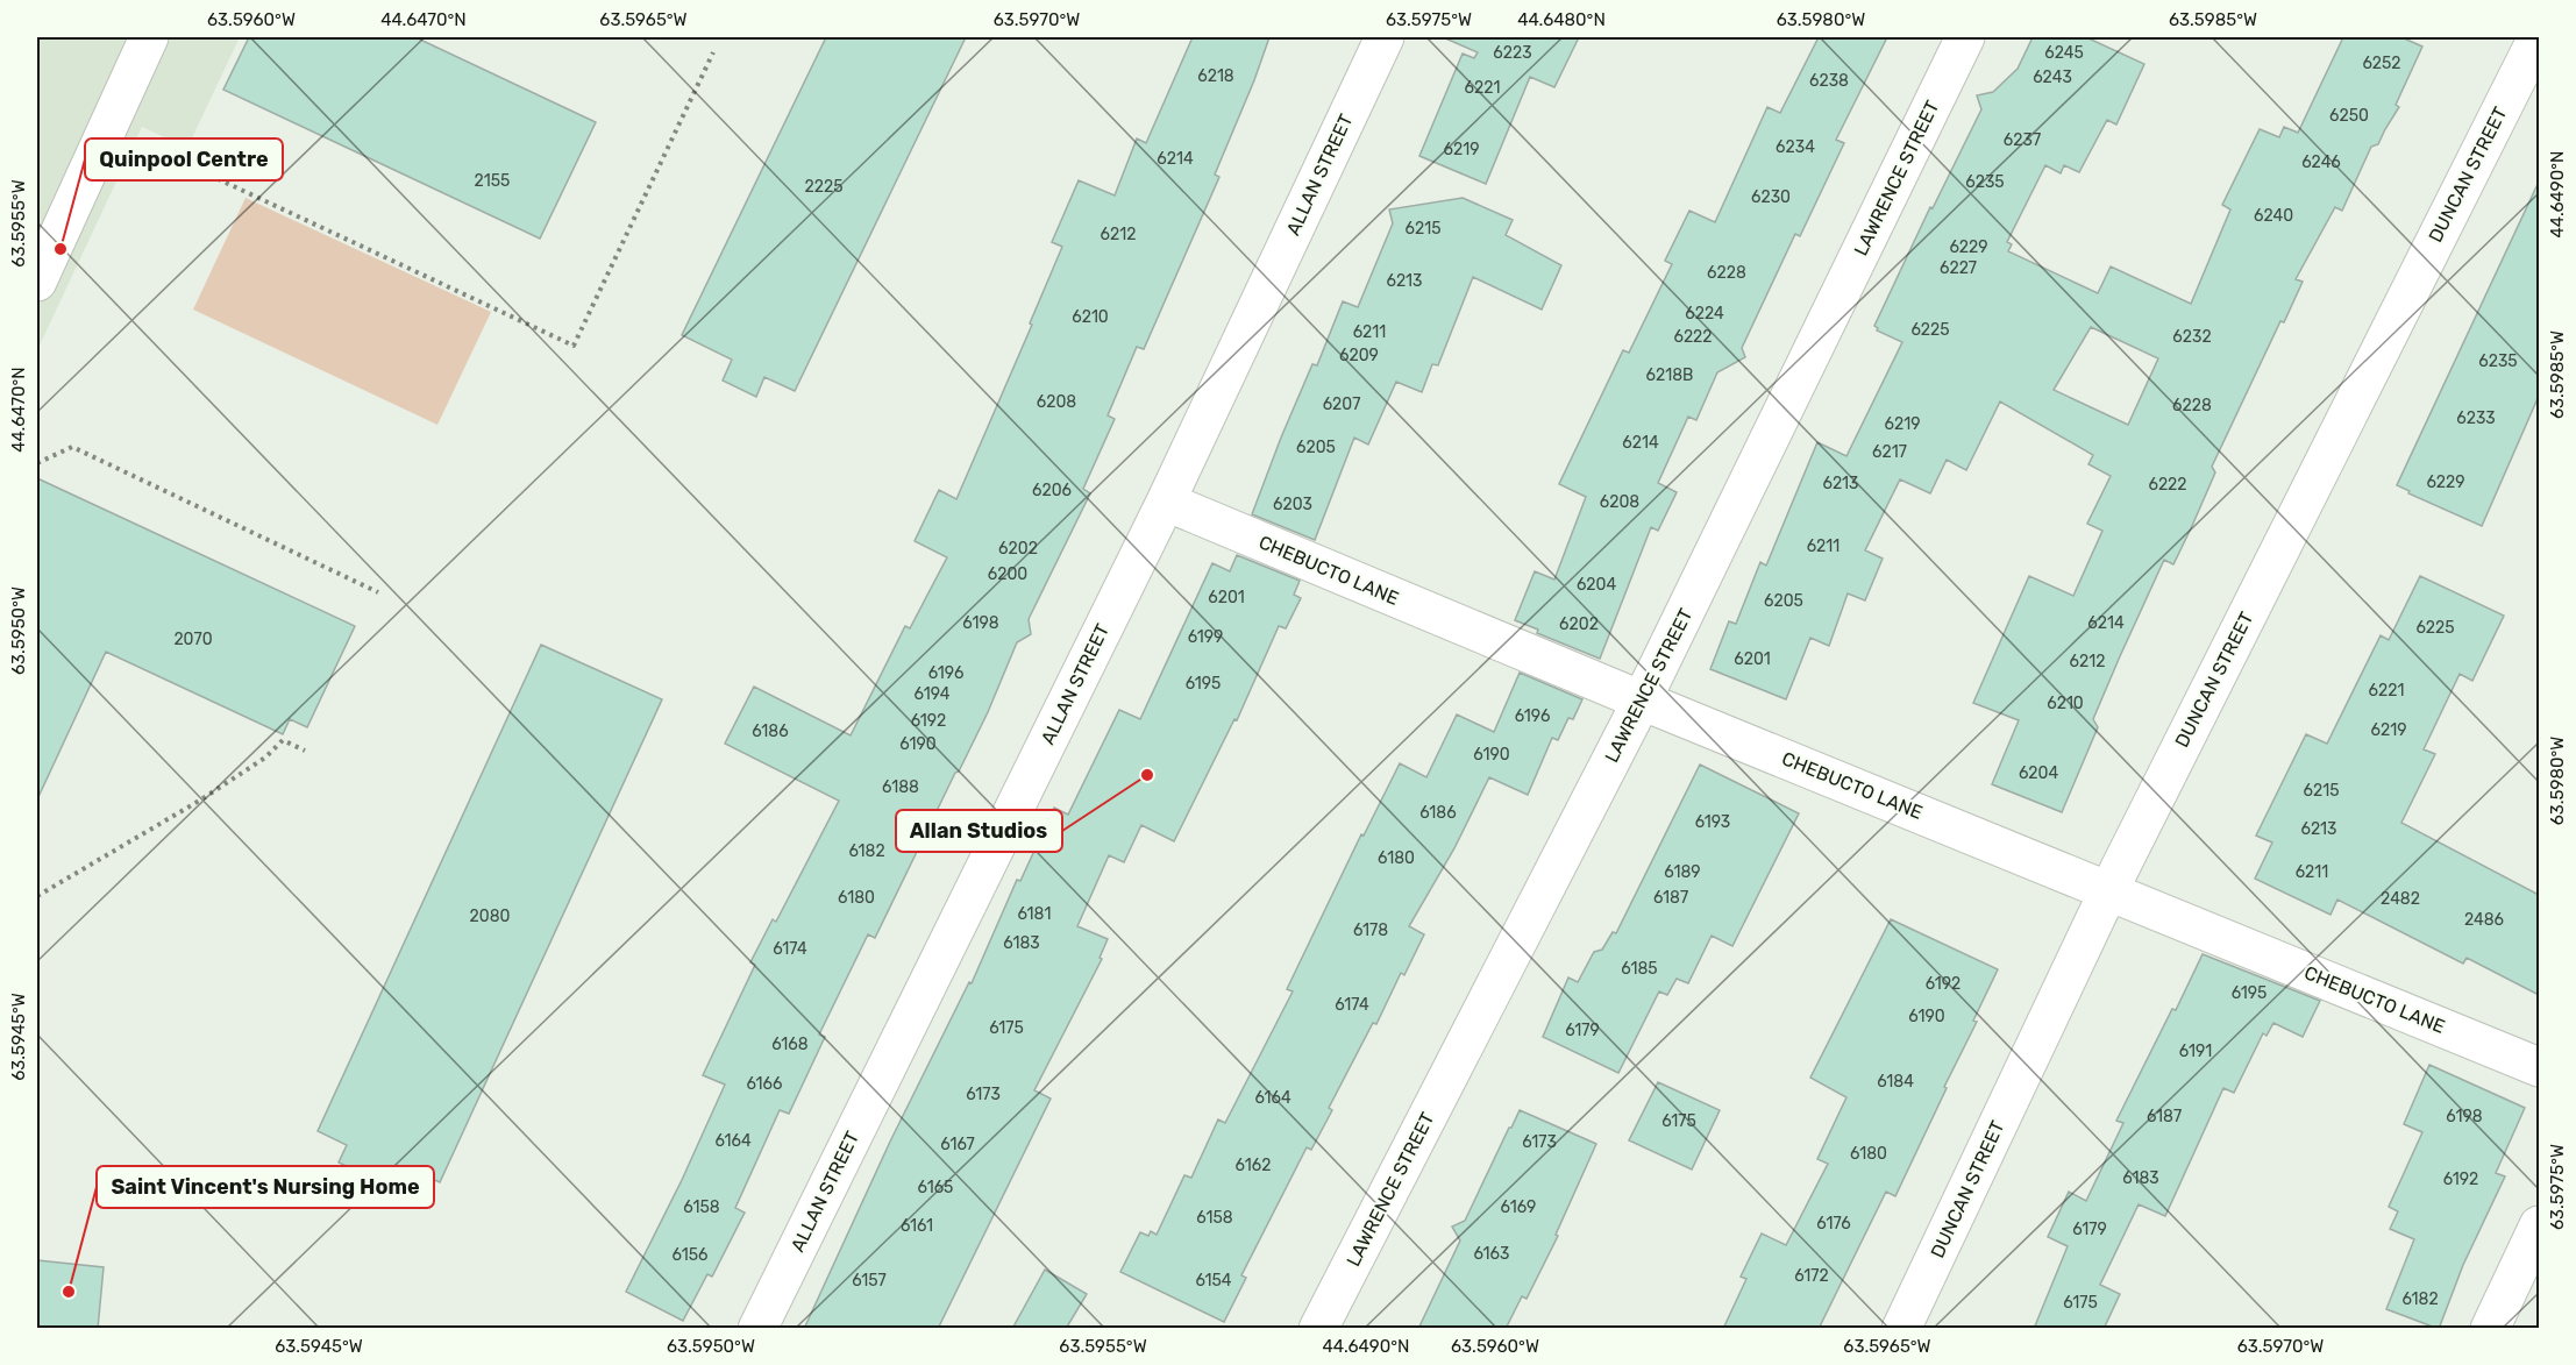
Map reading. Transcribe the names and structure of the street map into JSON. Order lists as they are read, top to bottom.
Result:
{
  "streets": {
    "street": [
      "ALLAN STREET",
      "DUNCAN STREET",
      "LAWRENCE STREET",
      "CHEBUCTO LANE"
    ]
  },
  "crossings": [
    ["ALLAN STREET", "CHEBUCTO LANE"],
    ["DUNCAN STREET", "CHEBUCTO LANE"],
    ["LAWRENCE STREET", "CHEBUCTO LANE"]
  ],
  "places": ["Quinpool Centre", "Allan Studios", "Saint Vincent's Nursing Home"],
  "house_numbers": [
    "6223",
    "6245",
    "6252",
    "6218",
    "6243",
    "6238",
    "6221",
    "6250",
    "6237",
    "6234",
    "6219",
    "6214",
    "6246",
    "2155",
    "6235",
    "2225",
    "6230",
    "6240",
    "6215",
    "6212",
    "6229",
    "6227",
    "6228",
    "6213",
    "6224",
    "6210",
    "6225",
    "6211",
    "6222",
    "6232",
    "6209",
    "6235",
    "6218B",
    "6208",
    "6207",
    "6228",
    "6233",
    "6219",
    "6214",
    "6205",
    "6217",
    "6229",
    "6213",
    "6222",
    "6206",
    "6208",
    "6203",
    "6211",
    "6202",
    "6200",
    "6204",
    "6201",
    "6205",
    "6198",
    "6214",
    "6202",
    "6225",
    "6199",
    "2070",
    "6201",
    "6212",
    "6196",
    "6195",
    "6221",
    "6194",
    "6210",
    "6196",
    "6192",
    "6219",
    "6186",
    "6190",
    "6190",
    "6204",
    "6188",
    "6215",
    "6186",
    "6193",
    "6213",
    "6182",
    "6180",
    "6189",
    "6211",
    "6180",
    "6187",
    "2482",
    "6181",
    "2080",
    "2486",
    "6178",
    "6183",
    "6174",
    "6185",
    "6192",
    "6195",
    "6174",
    "6190",
    "6175",
    "6179",
    "6168",
    "6191",
    "6184",
    "6166",
    "6173",
    "6164",
    "6187",
    "6198",
    "6175",
    "6164",
    "6173",
    "6167",
    "6180",
    "6162",
    "6183",
    "6192",
    "6165",
    "6158",
    "6169",
    "6158",
    "6176",
    "6161",
    "6179",
    "6163",
    "6156",
    "6172",
    "6157",
    "6154",
    "6182",
    "6175"
  ],
  "coordinates": [
    "63.5960°W",
    "44.6470°N",
    "63.5965°W",
    "63.5970°W",
    "63.5975°W",
    "44.6480°N",
    "63.5980°W",
    "63.5985°W",
    "44.6490°N",
    "63.5955°W",
    "63.5950°W",
    "63.5945°W"
  ]
}
